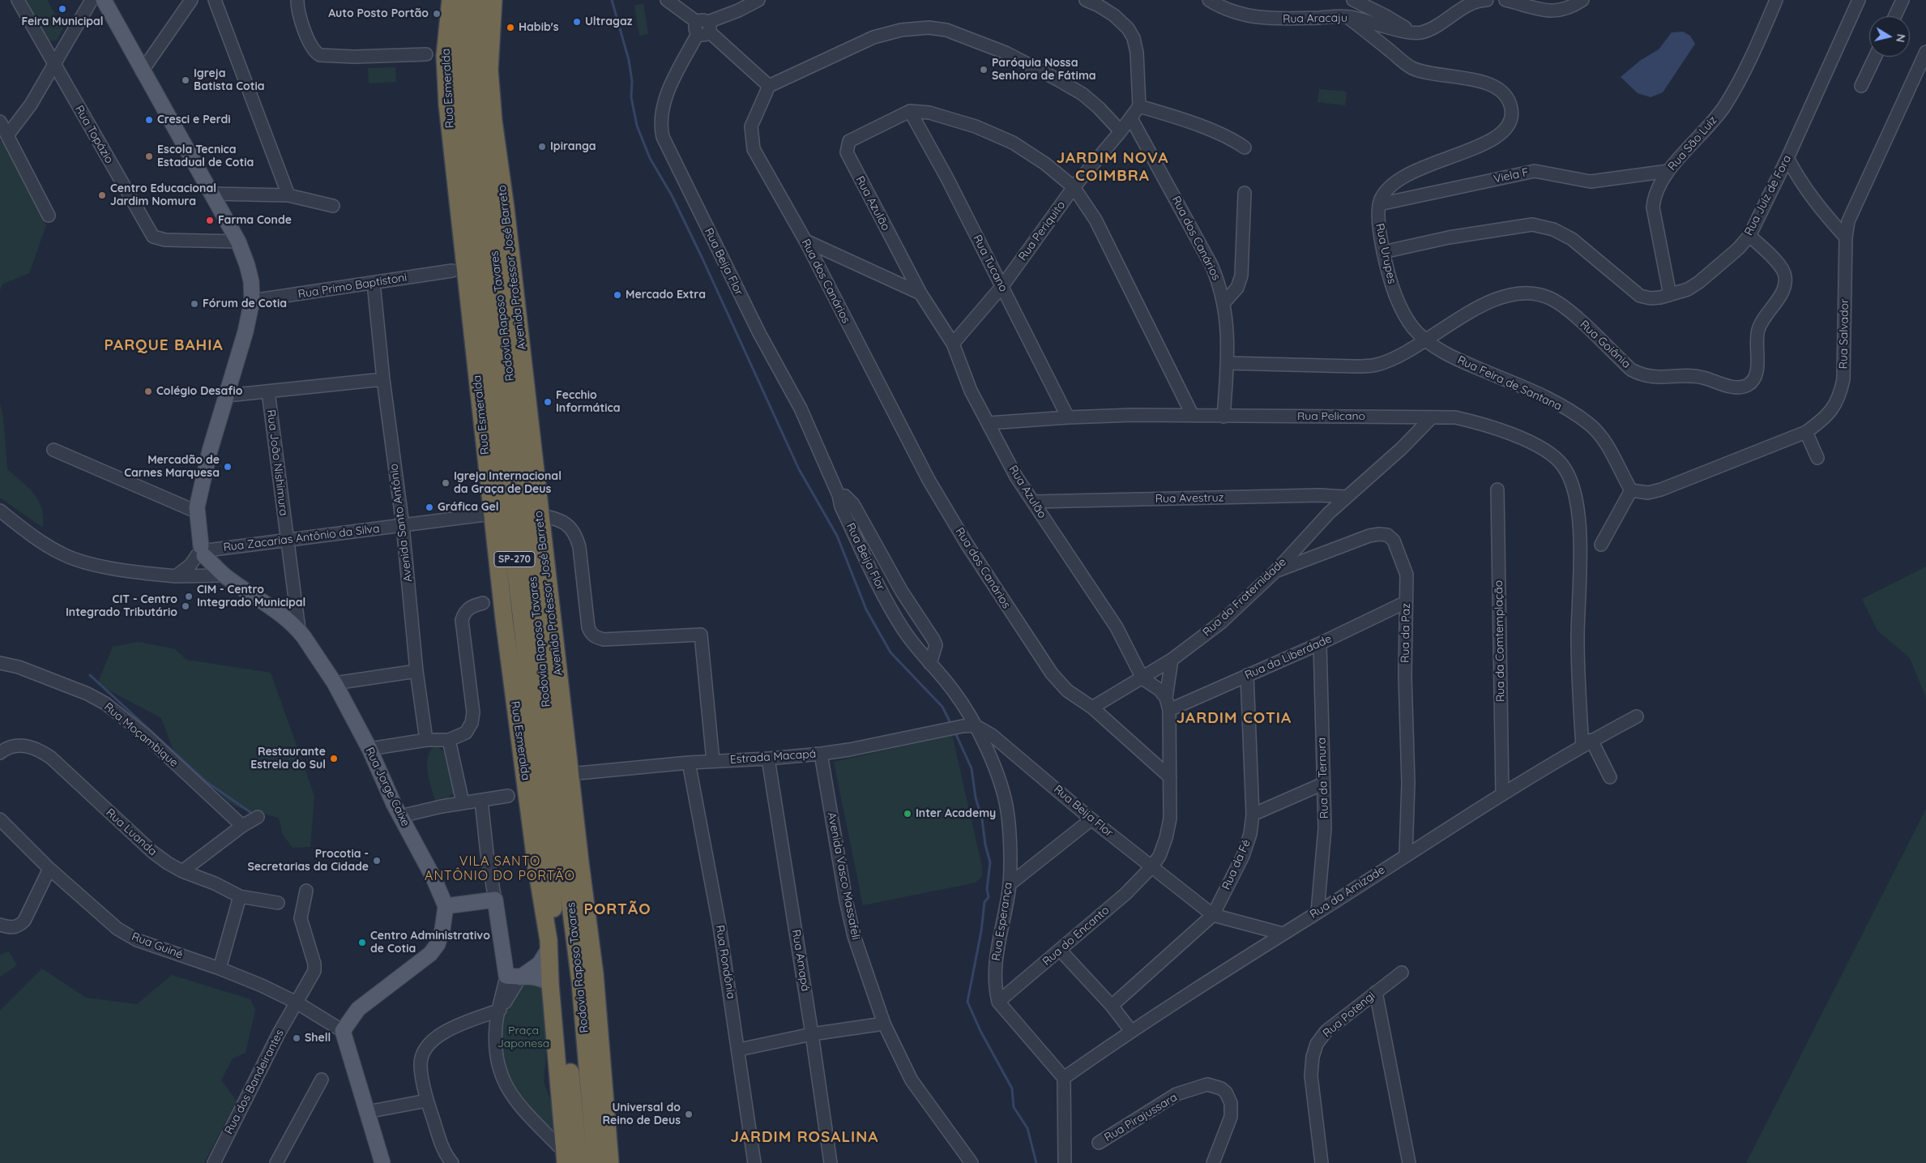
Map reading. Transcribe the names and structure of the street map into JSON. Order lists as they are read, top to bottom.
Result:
{
  "streets": {
    "highway": [
      "Rua Esmeralda",
      "Avenida Professor José Barreto",
      "Rodovia Raposo Tavares",
      "SP-270"
    ],
    "main road": ["Rua Jorge Caixe"],
    "street": [
      "Rua Aracaju",
      "Rua Topázio",
      "Rua São Luiz",
      "Viela F",
      "Rua Juíz de Fora",
      "Rua Azulão",
      "Rua Periquito",
      "Rua dos Canários",
      "Rua Urupes",
      "Rua Beija Flor",
      "Rua Tucano",
      "Rua Primo Baptistoni",
      "Rua Salvador",
      "Rua Goiânia",
      "Rua Feira de Santana",
      "Rua Pelicano",
      "Rua João Nishimura",
      "Rua Avestruz",
      "Avenida Santo Antônio",
      "Rua Zacarias Antônio da Silva",
      "Rua da Fraternidade",
      "Rua da Paz",
      "Rua da Comtemplação",
      "Rua da Liberdade",
      "Rua Moçambique",
      "Estrada Macapá",
      "Rua da Ternura",
      "Rua Luanda",
      "Rua da Fé",
      "Avenida Vasco Massafeli",
      "Rua da Amizade",
      "Rua Esperança",
      "Rua do Encanto",
      "Rua Guiné",
      "Rua Amapá",
      "Rua Rondônia",
      "Rua Potengi",
      "Rua dos Bandeirantes",
      "Rua Pirajussara"
    ]
  },
  "crossings": [
    ["Rua Aracaju", "Rua Urupes"],
    ["Rua Esmeralda", "Rua Zacarias Antônio da Silva"],
    ["Rua São Luiz", "Viela F"],
    ["Rua São Luiz", "Rua Juíz de Fora"],
    ["Viela F", "Rua Urupes"],
    ["Rua Juíz de Fora", "Rua Urupes"],
    ["Rua Juíz de Fora", "Rua Goiânia"],
    ["Rua Azulão", "Rua Periquito"],
    ["Rua Azulão", "Rua Tucano"],
    ["Rua Azulão", "Rua Pelicano"],
    ["Rua Azulão", "Rua Avestruz"],
    ["Rua Azulão", "Rua da Fraternidade"],
    ["Rua Azulão", "Rua da Liberdade"],
    ["Rua Periquito", "Rua dos Canários"],
    ["Rua Periquito", "Rua Tucano"],
    ["Rua dos Canários", "Rua Pelicano"],
    ["Rua dos Canários", "Rua da Fraternidade"],
    ["Rua Urupes", "Rua Goiânia"],
    ["Rua Urupes", "Rua Feira de Santana"],
    ["Rua Beija Flor", "Estrada Macapá"],
    ["Rua Beija Flor", "Rua da Fé"],
    ["Rua Beija Flor", "Rua da Amizade"],
    ["Rua Beija Flor", "Rua Esperança"],
    ["Rua Beija Flor", "Rua do Encanto"],
    ["Rua Tucano", "Rua Pelicano"],
    ["Avenida Professor José Barreto", "Estrada Macapá"],
    ["Rua Primo Baptistoni", "Avenida Santo Antônio"],
    ["Rua Salvador", "Rua Feira de Santana"],
    ["Rua Goiânia", "Rua Feira de Santana"],
    ["Rua Pelicano", "Rua da Fraternidade"],
    ["Rua Pelicano", "Rua da Amizade"],
    ["Rua João Nishimura", "Rua Zacarias Antônio da Silva"],
    ["Rua João Nishimura", "Rua Jorge Caixe"],
    ["Rua Avestruz", "Rua da Fraternidade"],
    ["Avenida Santo Antônio", "Rua Zacarias Antônio da Silva"],
    ["Rua Zacarias Antônio da Silva", "Rua Jorge Caixe"],
    ["Rua da Fraternidade", "Rua da Paz"],
    ["Rua da Paz", "Rua da Liberdade"],
    ["Rua da Paz", "Rua da Amizade"],
    ["Rua da Comtemplação", "Rua da Amizade"],
    ["Rua da Liberdade", "Rua da Ternura"],
    ["Rua da Liberdade", "Rua da Fé"],
    ["Estrada Macapá", "Avenida Vasco Massafeli"],
    ["Estrada Macapá", "Rua Esperança"],
    ["Estrada Macapá", "Rua Amapá"],
    ["Estrada Macapá", "Rua Rondônia"],
    ["Rua da Ternura", "Rua da Amizade"],
    ["Rua Esperança", "Rua do Encanto"],
    ["Rua Guiné", "Rua dos Bandeirantes"]
  ],
  "districts": [
    "JARDIM NOVA COIMBRA",
    "PARQUE BAHIA",
    "JARDIM COTIA",
    "VILA SANTO ANTÔNIO DO PORTÃO",
    "PORTÃO",
    "JARDIM ROSALINA"
  ],
  "parks": ["Praça Japonesa"],
  "places": [
    "Feira Municipal",
    "Auto Posto Portão",
    "Ultragaz",
    "Habib's",
    "Paróquia Nossa Senhora de Fátima",
    "Igreja Batista Cotia",
    "Cresci e Perdi",
    "Ipiranga",
    "Escola Tecnica Estadual de Cotia",
    "Centro Educacional Jardim Nomura",
    "Farma Conde",
    "Mercado Extra",
    "Fórum de Cotia",
    "Colégio Desafio",
    "Fecchio Informática",
    "Mercadão de Carnes Marquesa",
    "Igreja Internacional da Graça de Deus",
    "Gráfica Gel",
    "CIM - Centro Integrado Municipal",
    "CIT - Centro Integrado Tributário",
    "Restaurante Estrela do Sul",
    "Inter Academy",
    "Procotia - Secretarias da Cidade",
    "Centro Administrativo de Cotia",
    "Shell",
    "Universal do Reino de Deus"
  ],
  "north": "right"
}
